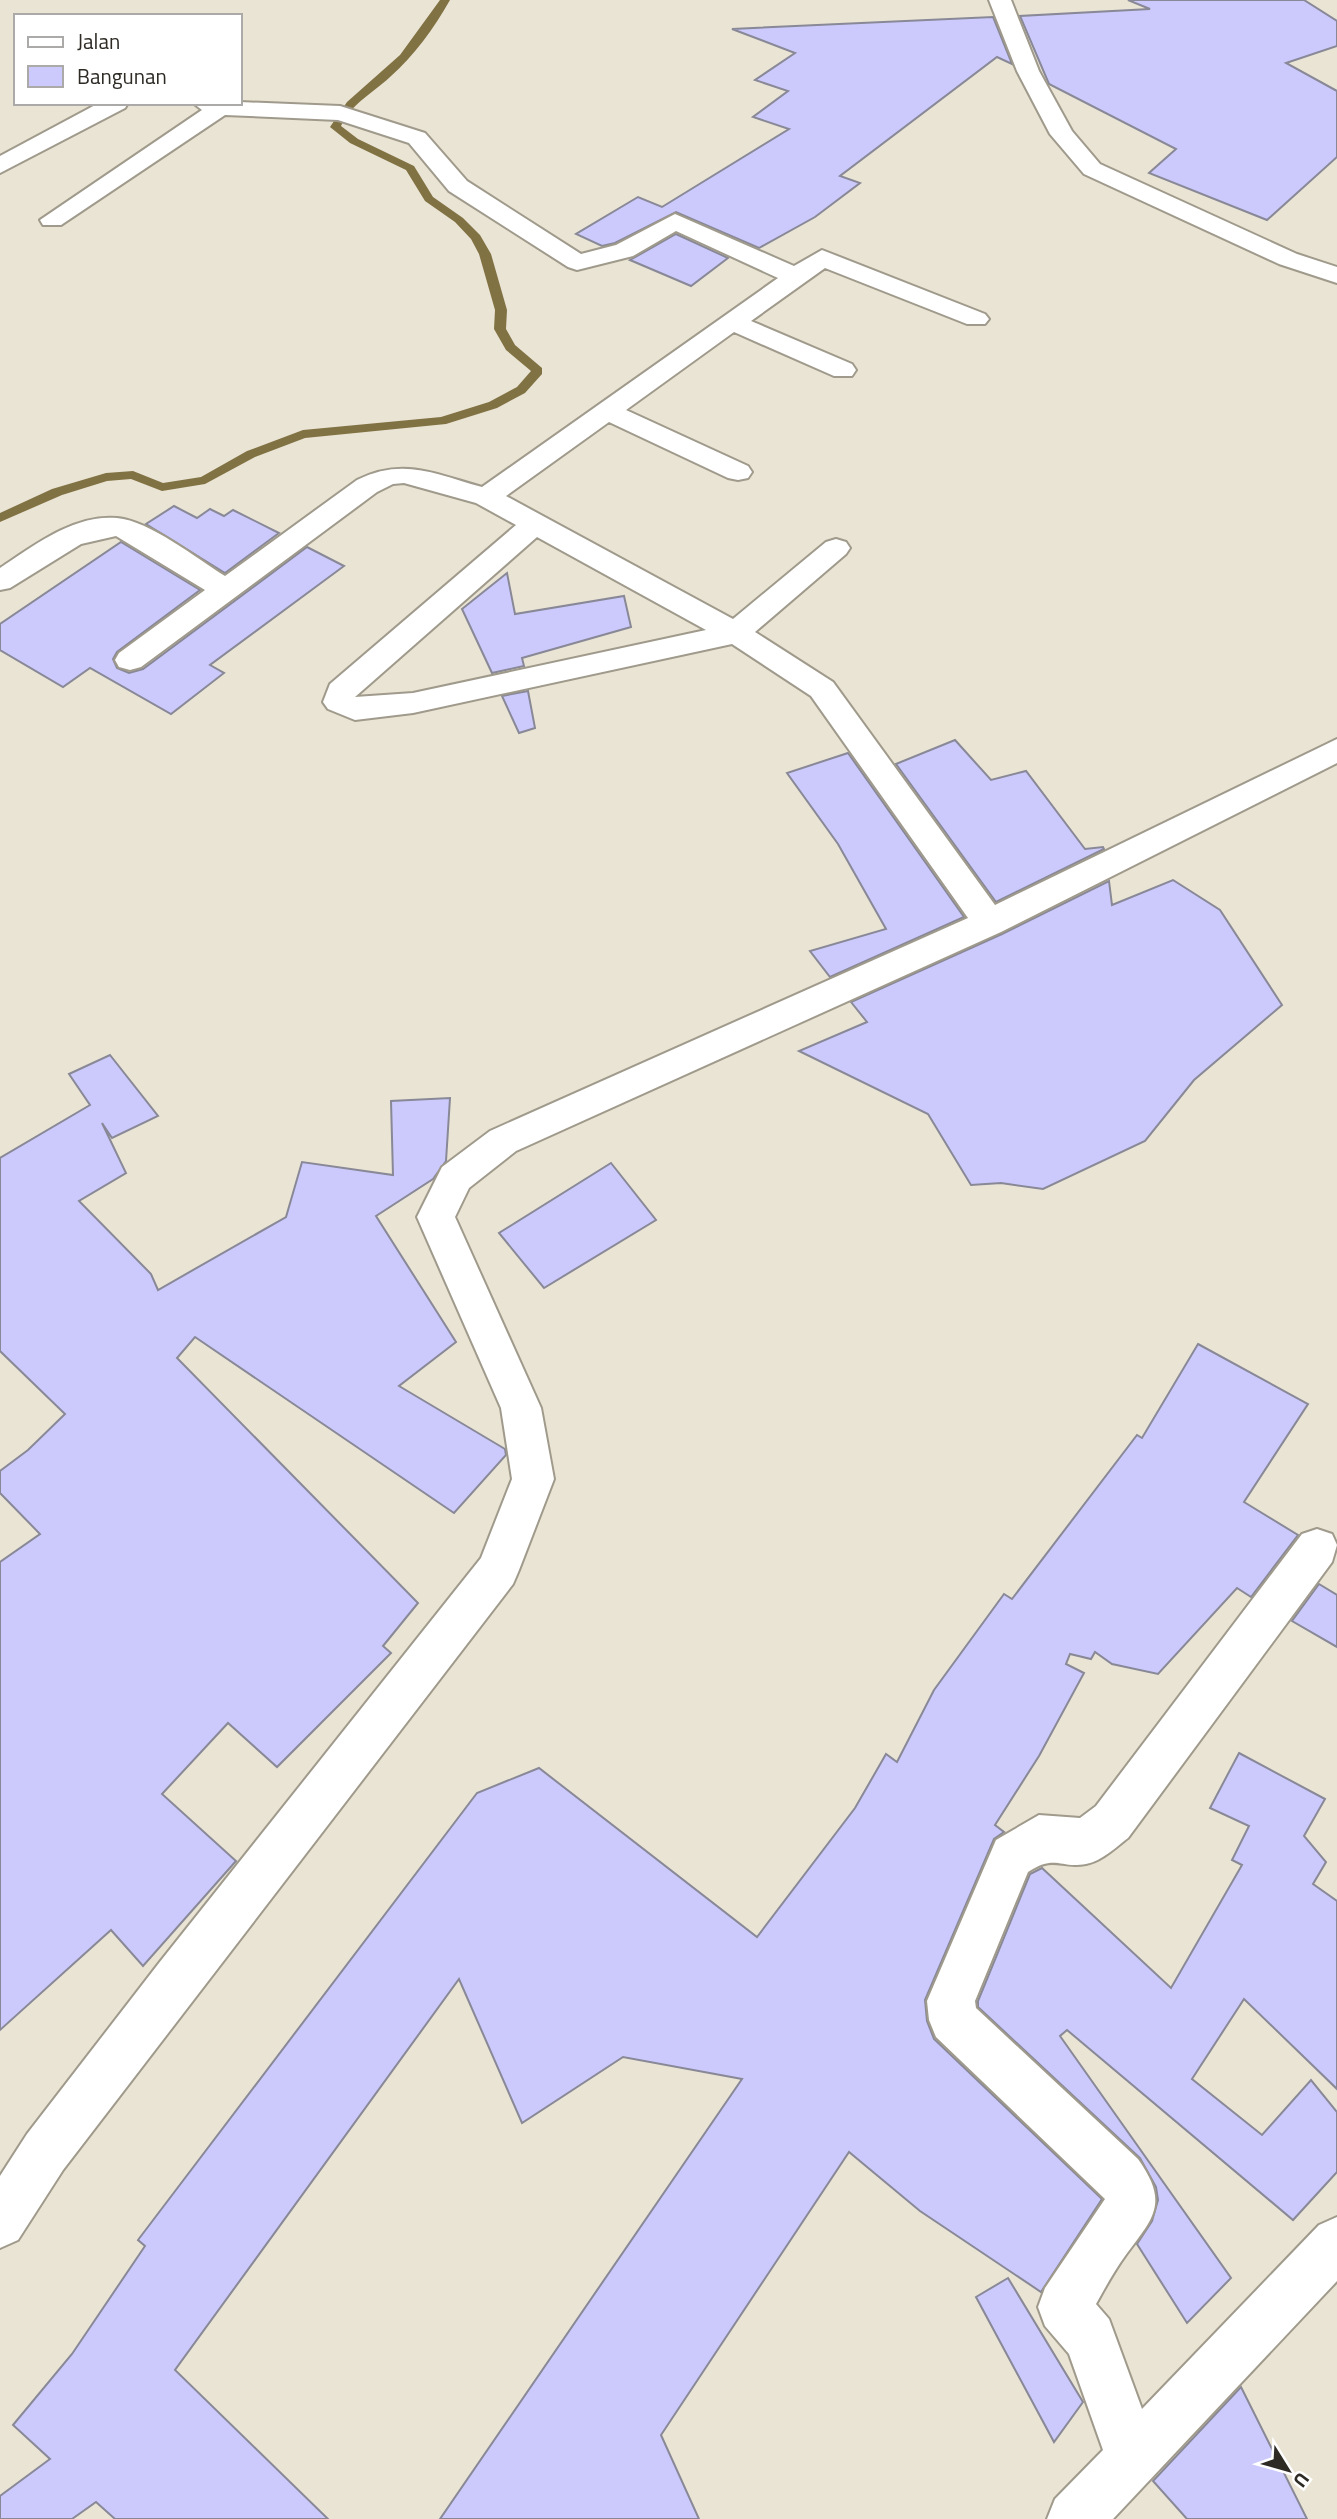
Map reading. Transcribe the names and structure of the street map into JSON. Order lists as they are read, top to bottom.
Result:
{
  "legend": ["Jalan", "Bangunan"],
  "north": "bottom right"
}
